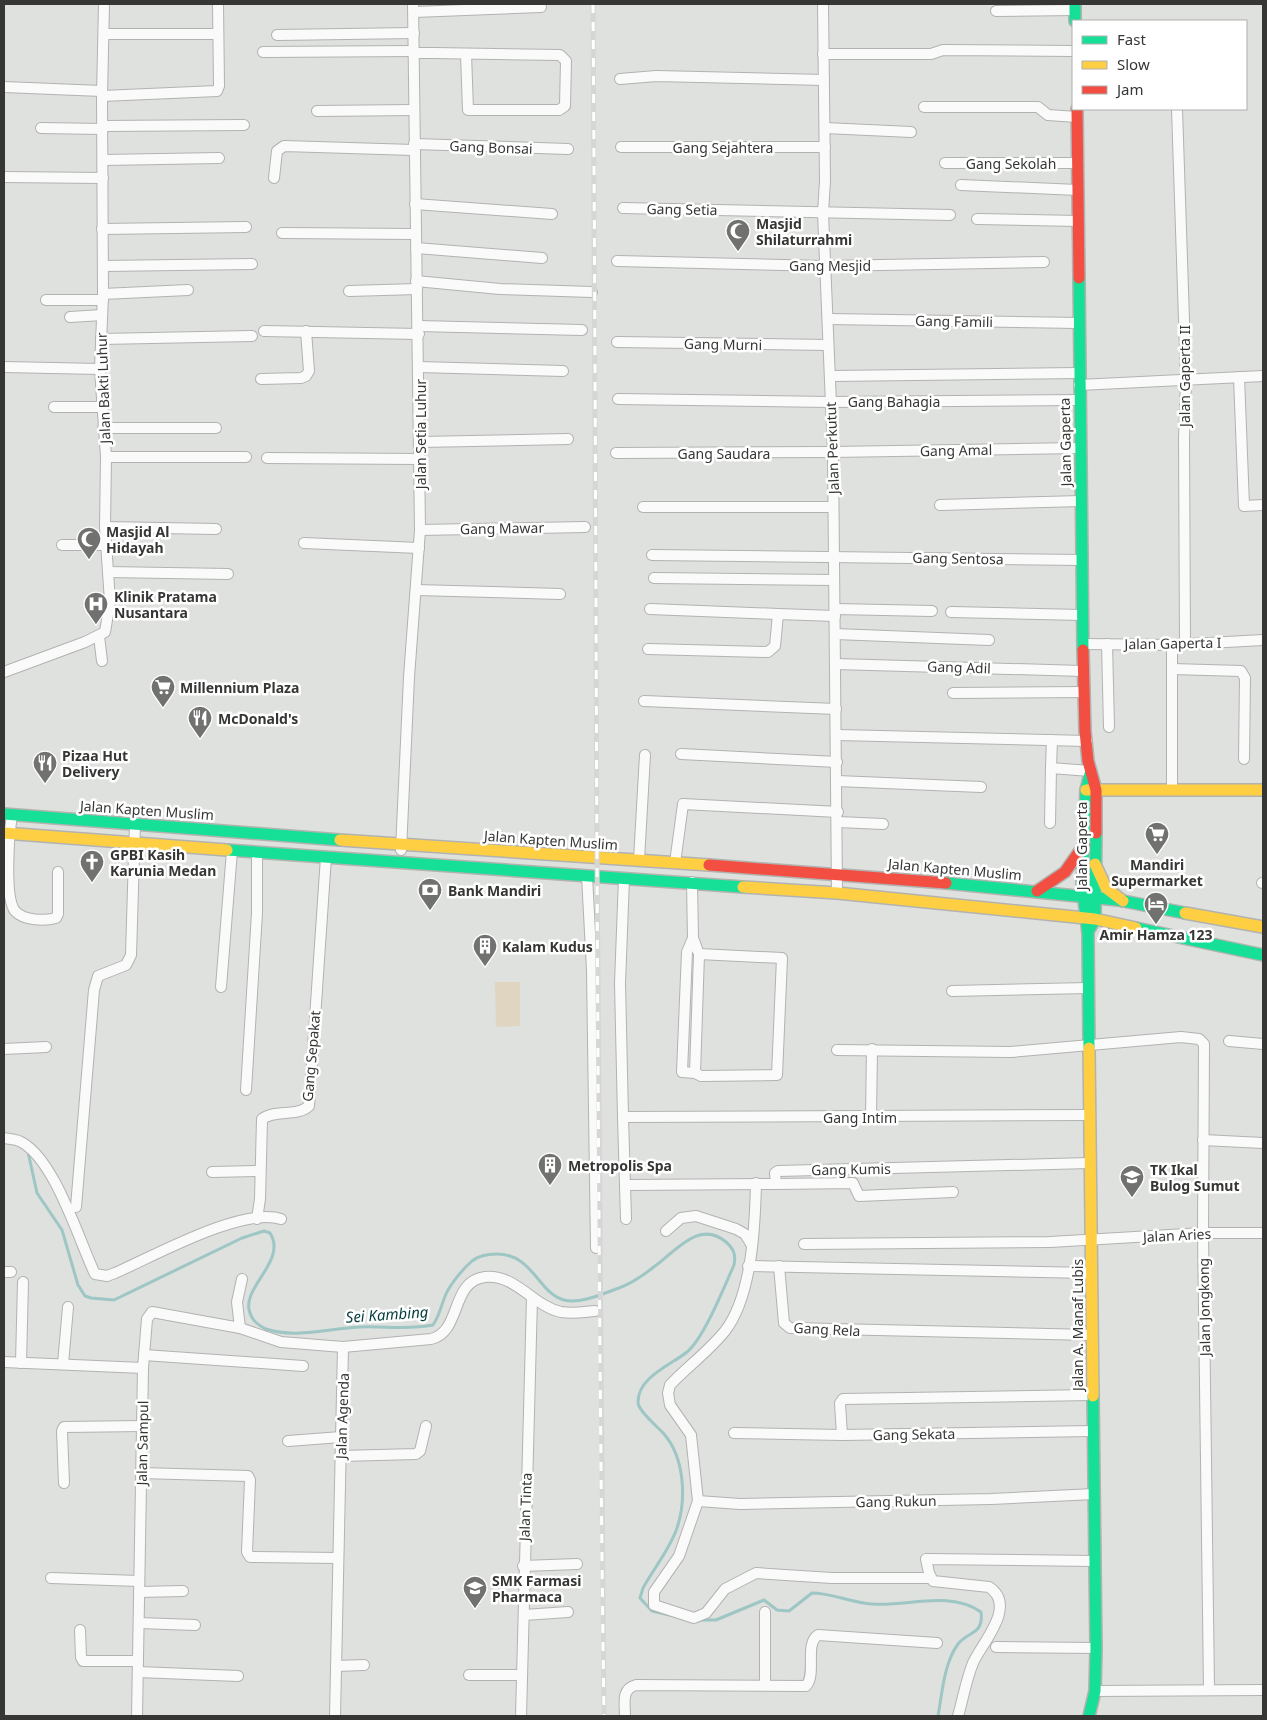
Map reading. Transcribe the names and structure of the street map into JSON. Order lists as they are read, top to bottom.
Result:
{
  "streets": {
    "main road": ["Jalan Gaperta", "Jalan Kapten Muslim", "Jalan A. Manaf Lubis"],
    "street": [
      "Gang Bonsai",
      "Gang Sejahtera",
      "Gang Sekolah",
      "Gang Setia",
      "Gang Mesjid",
      "Gang Famili",
      "Gang Murni",
      "Jalan Gaperta II",
      "Jalan Bakti Luhur",
      "Gang Bahagia",
      "Jalan Setia Luhur",
      "Jalan Perkutut",
      "Gang Amal",
      "Gang Saudara",
      "Gang Mawar",
      "Gang Sentosa",
      "Jalan Gaperta I",
      "Gang Adil",
      "Gang Sepakat",
      "Gang Intim",
      "Gang Kumis",
      "Jalan Aries",
      "Jalan Jongkong",
      "Gang Rela",
      "Jalan Agenda",
      "Gang Sekata",
      "Jalan Sampul",
      "Gang Rukun",
      "Jalan Tinta"
    ]
  },
  "crossings": [
    ["Gang Bonsai", "Jalan Setia Luhur"],
    ["Gang Sejahtera", "Jalan Perkutut"],
    ["Gang Sekolah", "Jalan Gaperta"],
    ["Gang Setia", "Jalan Perkutut"],
    ["Gang Mesjid", "Jalan Perkutut"],
    ["Gang Famili", "Jalan Gaperta"],
    ["Gang Famili", "Jalan Perkutut"],
    ["Gang Murni", "Jalan Perkutut"],
    ["Jalan Gaperta II", "Jalan Gaperta I"],
    ["Gang Bahagia", "Jalan Gaperta"],
    ["Gang Bahagia", "Jalan Perkutut"],
    ["Jalan Setia Luhur", "Gang Mawar"],
    ["Jalan Setia Luhur", "Jalan Kapten Muslim"],
    ["Jalan Gaperta", "Gang Amal"],
    ["Jalan Gaperta", "Gang Sentosa"],
    ["Jalan Gaperta", "Jalan Gaperta I"],
    ["Jalan Gaperta", "Gang Adil"],
    ["Jalan Gaperta", "Jalan Kapten Muslim"],
    ["Jalan Gaperta", "Jalan A. Manaf Lubis"],
    ["Jalan Perkutut", "Gang Amal"],
    ["Jalan Perkutut", "Gang Saudara"],
    ["Jalan Perkutut", "Gang Sentosa"],
    ["Jalan Perkutut", "Gang Adil"],
    ["Jalan Perkutut", "Jalan Kapten Muslim"],
    ["Gang Amal", "Gang Saudara"],
    ["Gang Intim", "Jalan A. Manaf Lubis"],
    ["Gang Kumis", "Jalan A. Manaf Lubis"],
    ["Jalan Aries", "Jalan Jongkong"],
    ["Jalan Aries", "Jalan A. Manaf Lubis"],
    ["Jalan Jongkong", "Jalan A. Manaf Lubis"],
    ["Jalan A. Manaf Lubis", "Gang Rela"],
    ["Jalan A. Manaf Lubis", "Gang Sekata"],
    ["Jalan A. Manaf Lubis", "Gang Rukun"]
  ],
  "water": ["Sei Kambing"],
  "places": {
    "mosque": ["Masjid Shilaturrahmi", "Masjid Al Hidayah"],
    "hospital": ["Klinik Pratama Nusantara"],
    "supermarket": ["Millennium Plaza", "Mandiri Supermarket"],
    "restaurant": ["McDonald's", "Pizaa Hut Delivery"],
    "church": ["GPBI Kasih Karunia Medan"],
    "bank": ["Bank Mandiri"],
    "hotel": ["Amir Hamza 123"],
    "building": ["Kalam Kudus", "Metropolis Spa"],
    "school or university": ["TK Ikal Bulog Sumut", "SMK Farmasi Pharmaca"]
  },
  "legend": ["Fast", "Slow", "Jam"]
}
